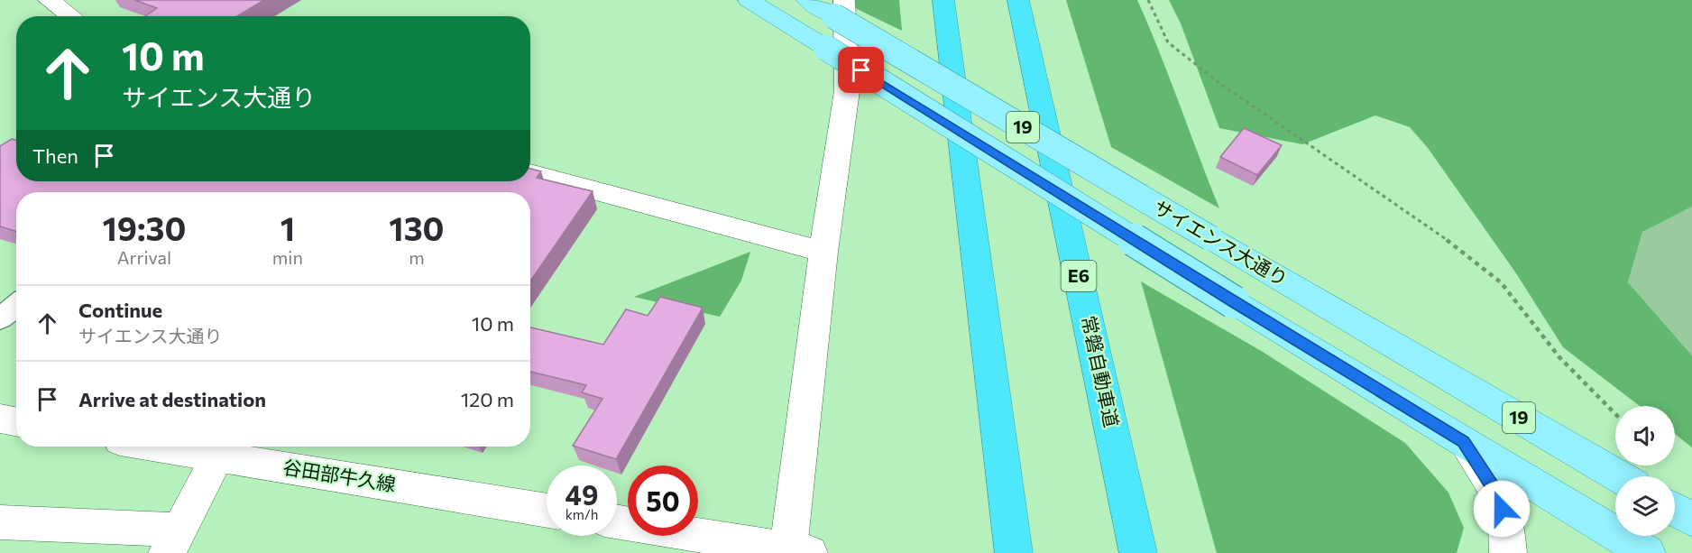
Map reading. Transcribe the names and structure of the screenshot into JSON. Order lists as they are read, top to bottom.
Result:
{
  "streets": {
    "highway": ["E6", "常磐自動車道"],
    "main road": ["19", "サイエンス大通り"],
    "street": ["谷田部牛久線"]
  },
  "page": {
    "turn": ["10 m", "サイエンス大通り"],
    "then": "Then",
    "eta": [
      "19:30",
      "Arrival",
      "1",
      "min",
      "130",
      "m"
    ],
    "list": [
      {
        "name": "Continue",
        "note": "サイエンス大通り",
        "value": "10 m"
      },
      {
        "name": "Arrive at destination",
        "value": "120 m"
      }
    ],
    "speed": "49 km/h",
    "limit": "50"
  }
}
